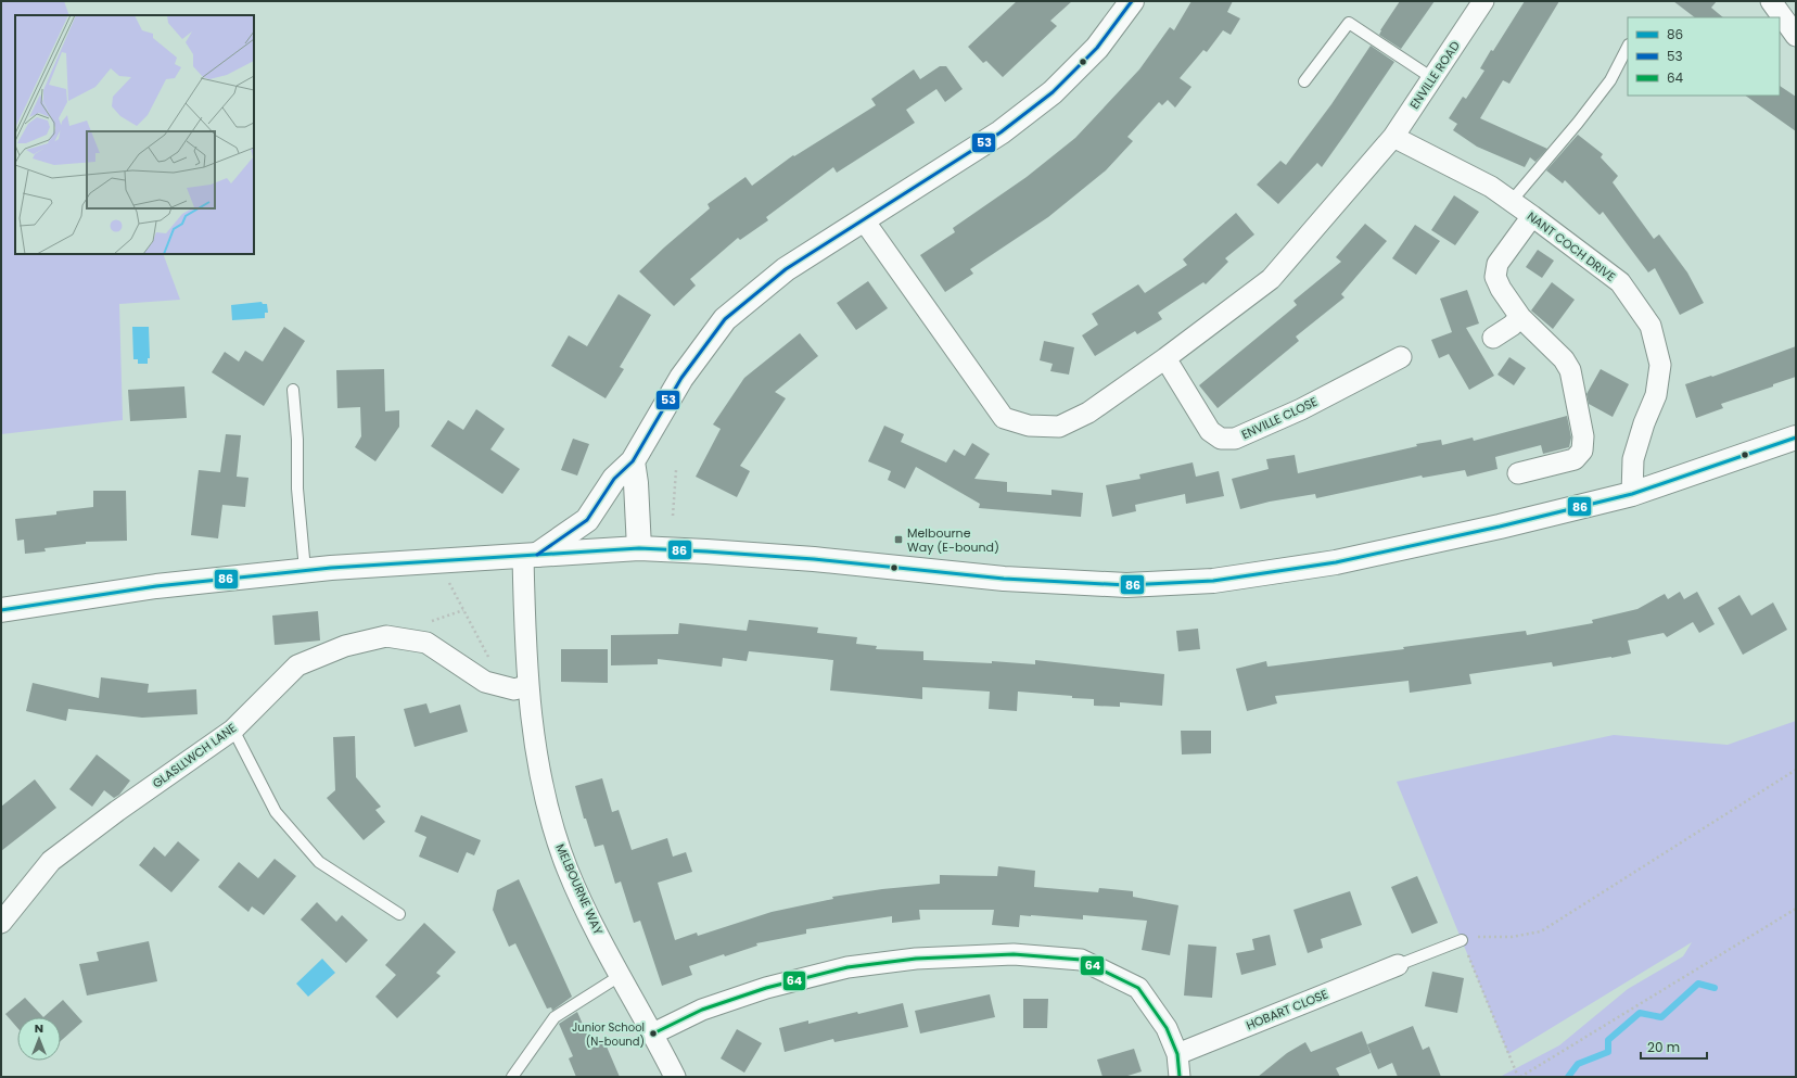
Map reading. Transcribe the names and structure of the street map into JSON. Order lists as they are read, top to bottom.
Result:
{
  "streets": {
    "street": [
      "ENVILLE ROAD",
      "NANT COCH DRIVE",
      "ENVILLE CLOSE",
      "GLASLLWCH LANE",
      "MELBOURNE WAY",
      "HOBART CLOSE"
    ]
  },
  "crossings": [
    ["ENVILLE ROAD", "NANT COCH DRIVE"],
    ["ENVILLE ROAD", "ENVILLE CLOSE"],
    ["GLASLLWCH LANE", "MELBOURNE WAY"]
  ],
  "places": {
    "transit": ["Melbourne Way (E-bound)"],
    "other": ["Junior School (N-bound)"]
  },
  "lines": ["transit line 53", "transit line 86", "transit line 64"],
  "legend": ["86", "53", "64"],
  "scale_bar": "20 m",
  "north": "top"
}
